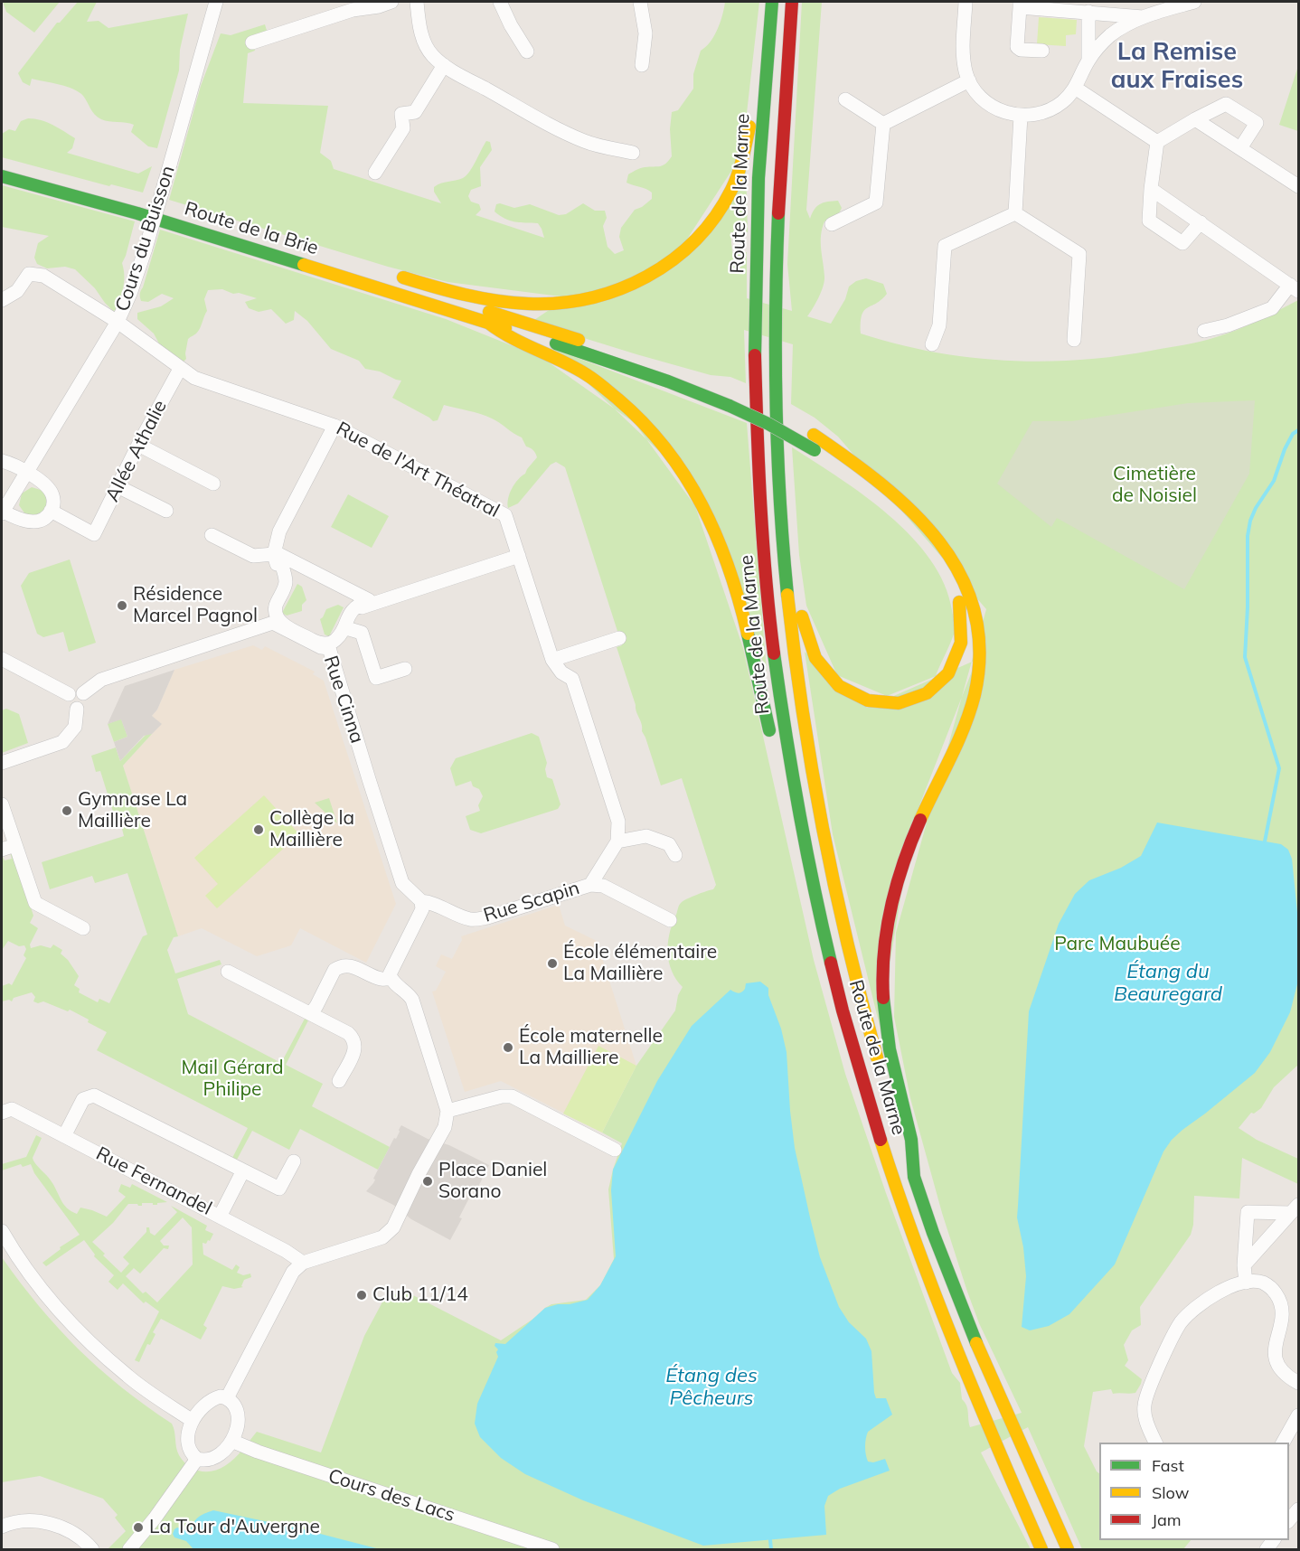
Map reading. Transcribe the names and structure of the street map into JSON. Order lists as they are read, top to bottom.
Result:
{
  "streets": {
    "highway": ["Route de la Marne", "Route de la Brie"],
    "street": [
      "Cours du Buisson",
      "Allée Athalie",
      "Rue de l'Art Théatral",
      "Rue Cinna",
      "Rue Scapin",
      "Rue Fernandel",
      "Cours des Lacs"
    ]
  },
  "crossings": [
    ["Route de la Marne", "Route de la Brie"],
    ["Cours du Buisson", "Rue de l'Art Théatral"],
    ["Allée Athalie", "Rue de l'Art Théatral"],
    ["Rue Cinna", "Rue Scapin"]
  ],
  "districts": ["La Remise aux Fraises"],
  "water": ["Étang du Beauregard", "Étang des Pêcheurs"],
  "parks": ["Cimetière de Noisiel", "Parc Maubuée", "Mail Gérard Philipe"],
  "places": [
    "Résidence Marcel Pagnol",
    "Gymnase La Maillière",
    "Collège la Maillière",
    "École élémentaire La Maillière",
    "École maternelle La Mailliere",
    "Place Daniel Sorano",
    "Club 11/14",
    "La Tour d'Auvergne"
  ],
  "legend": ["Fast", "Slow", "Jam"]
}
